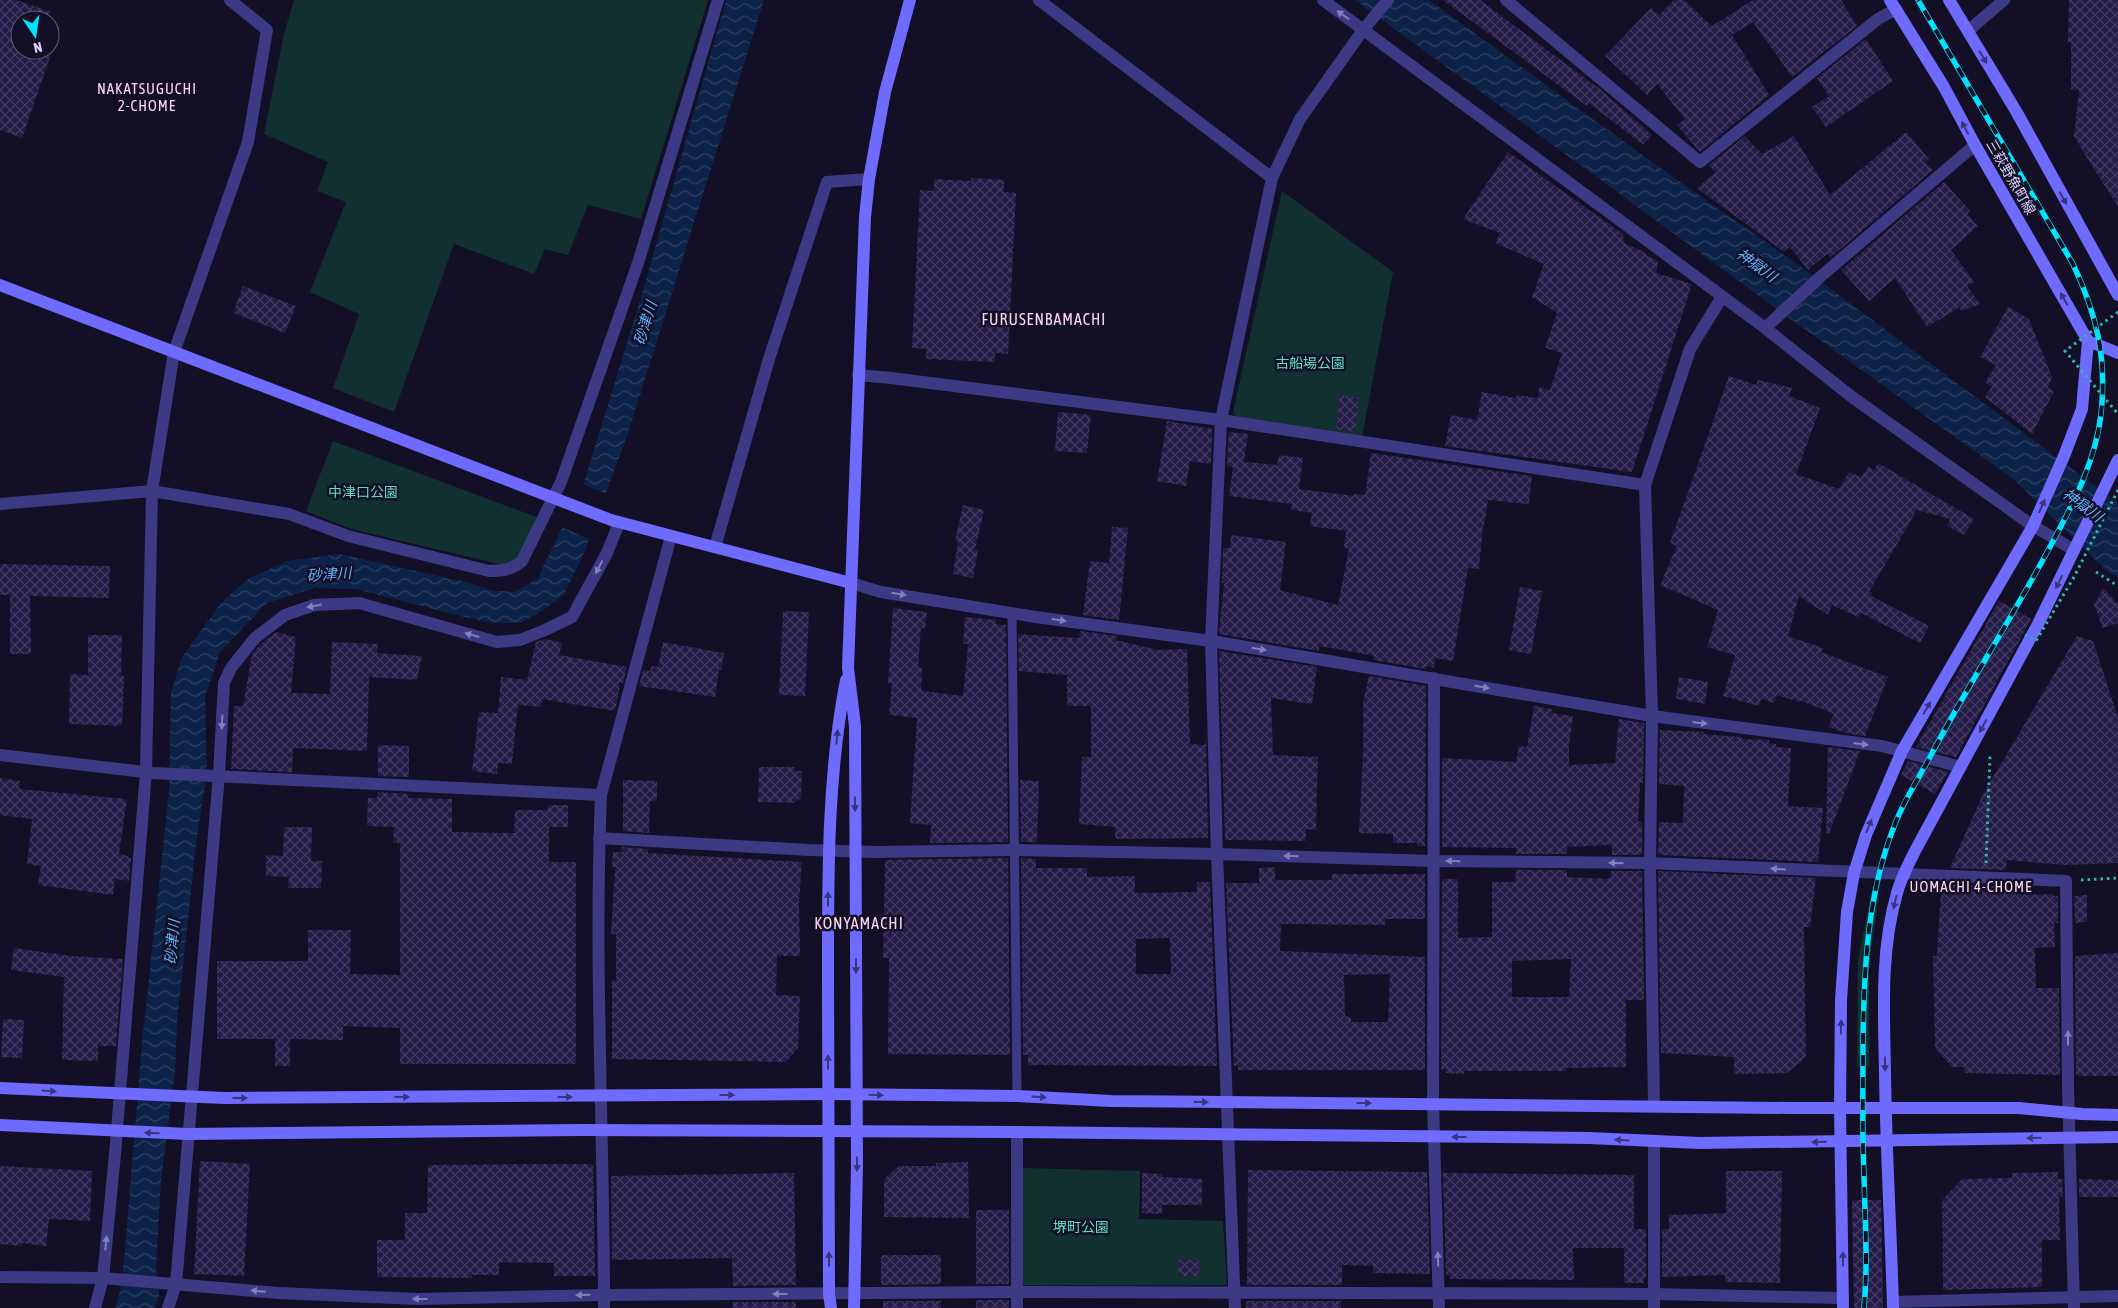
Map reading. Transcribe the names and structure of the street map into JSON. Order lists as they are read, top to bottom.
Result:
{
  "streets": {
    "street": ["三萩野魚町線"]
  },
  "districts": [
    "NAKATSUGUCHI 2-CHOME",
    "FURUSENBAMACHI",
    "UOMACHI 4-CHOME",
    "KONYAMACHI"
  ],
  "water": ["神獄川", "砂津川"],
  "parks": ["古船場公園", "中津口公園", "堺町公園"],
  "north": "bottom"
}
